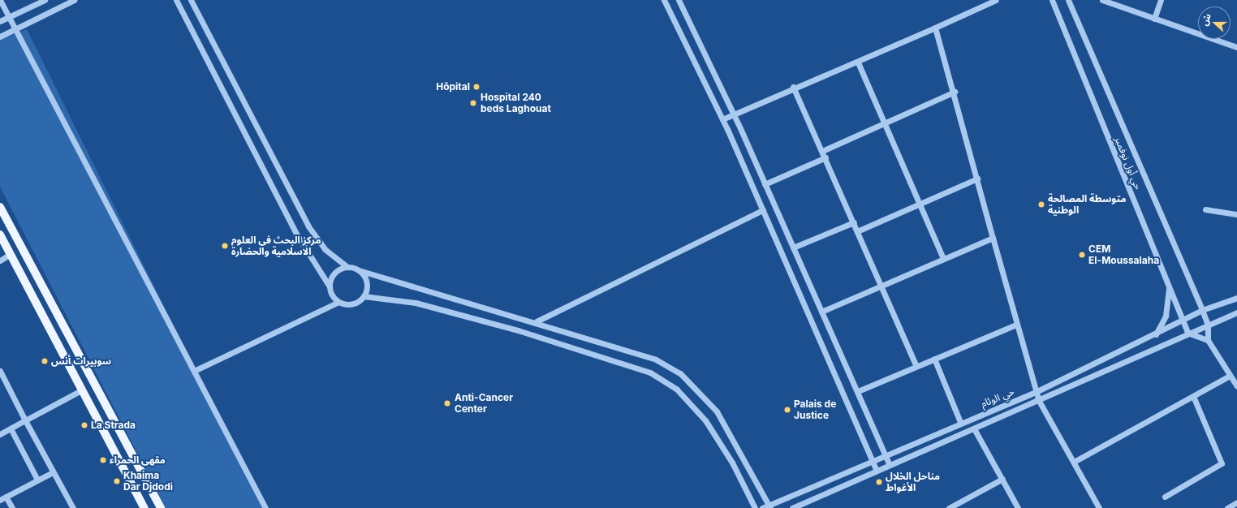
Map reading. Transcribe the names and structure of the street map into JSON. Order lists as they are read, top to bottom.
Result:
{
  "streets": {
    "street": ["حي أول نوفمبر", "حي الوئام"]
  },
  "crossings": [
    ["حي أول نوفمبر", "حي الوئام"]
  ],
  "places": [
    "Hôpital",
    "Hospital 240 beds Laghouat",
    "متوسطة المصالحة الوطنية",
    "مركز البحث في العلوم الاسلامية والحضارة",
    "CEM El-Moussalaha",
    "سوبيرات أنس",
    "Anti-Cancer Center",
    "Palais de Justice",
    "La Strada",
    "مقهى الحمراء",
    "Khaima Dar Djdodi",
    "مناحل الخلال الأغواط"
  ],
  "north": "left"
}
